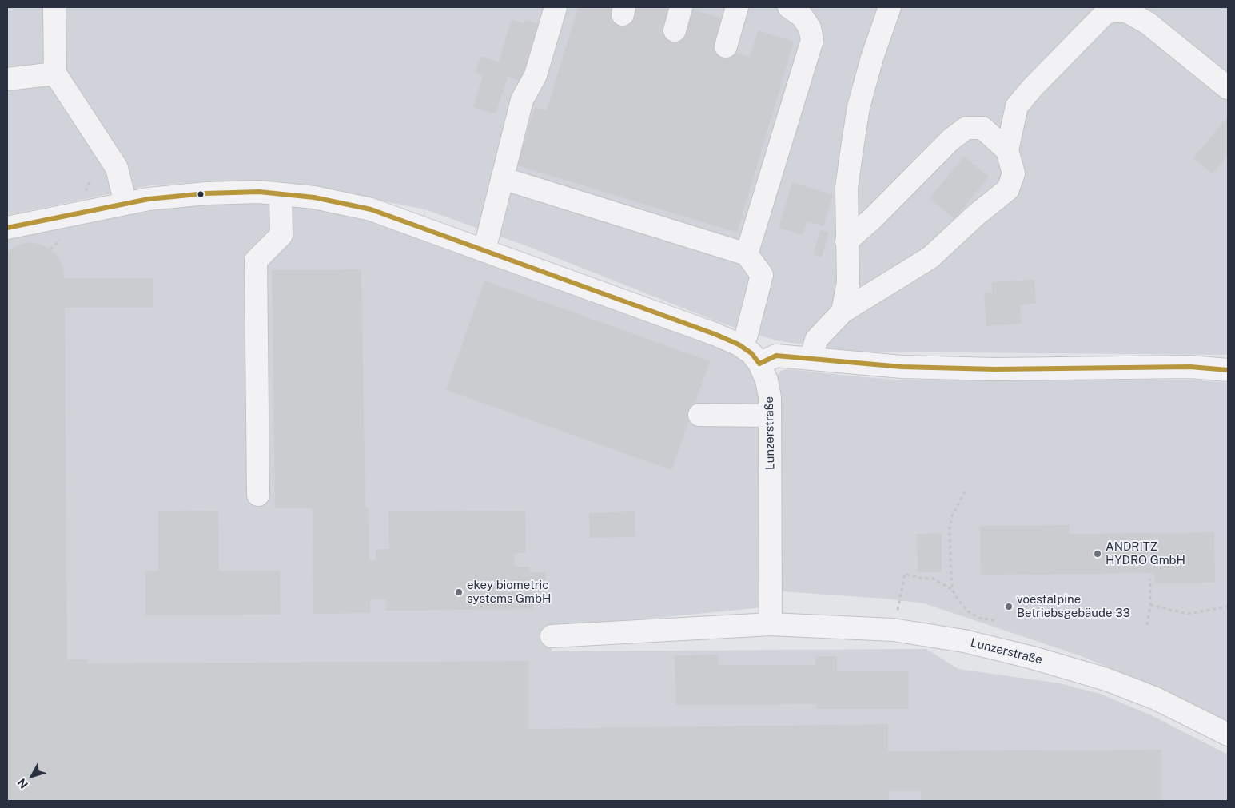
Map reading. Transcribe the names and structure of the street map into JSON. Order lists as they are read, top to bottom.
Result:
{
  "streets": {
    "street": ["Lunzerstraße"]
  },
  "places": ["ANDRITZ HYDRO GmbH", "ekey biometric systems GmbH", "voestalpine Betriebsgebäude 33"],
  "north": "bottom left"
}
